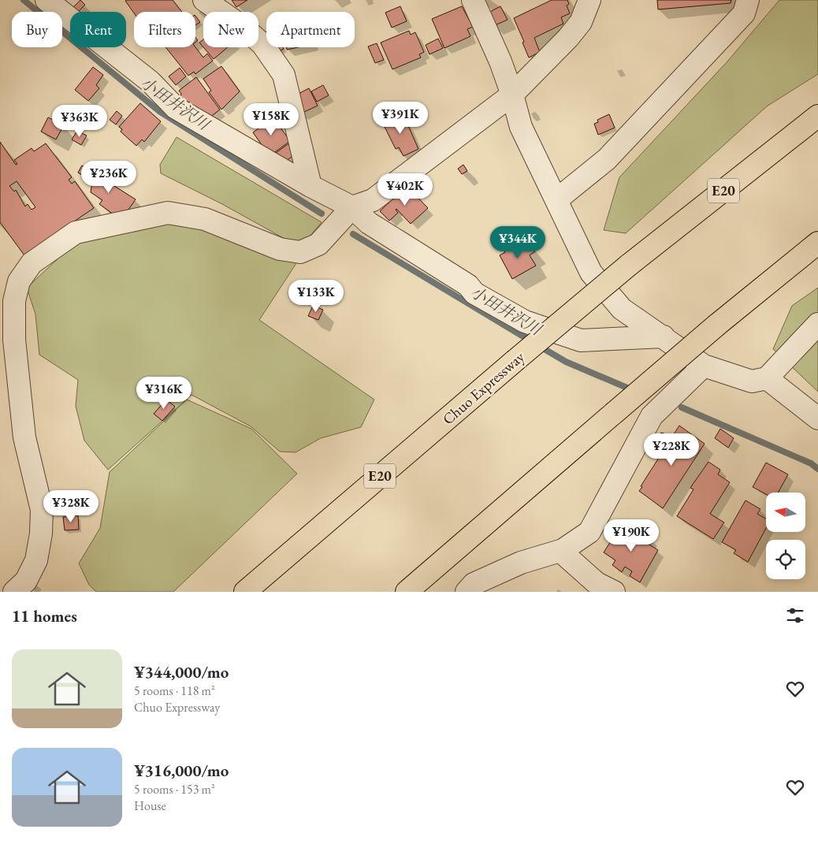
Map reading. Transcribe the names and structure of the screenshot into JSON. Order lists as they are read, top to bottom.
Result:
{
  "streets": {
    "highway": ["E20", "Chuo Expressway"]
  },
  "water": ["小田井沢川"],
  "north": "left",
  "page": {
    "chip": [
      "Buy",
      "Rent",
      "Filters",
      "New",
      "Apartment"
    ],
    "price": [
      "¥391K",
      "¥158K",
      "¥363K",
      "¥236K",
      "¥402K",
      "¥344K",
      "¥133K",
      "¥316K",
      "¥228K",
      "¥328K",
      "¥190K"
    ],
    "heading": "11 homes",
    "list": [
      {
        "name": "¥344,000/mo",
        "note": "5 rooms · 118 m² · Chuo Expressway"
      },
      {
        "name": "¥316,000/mo",
        "note": "5 rooms · 153 m² · House"
      }
    ]
  }
}
